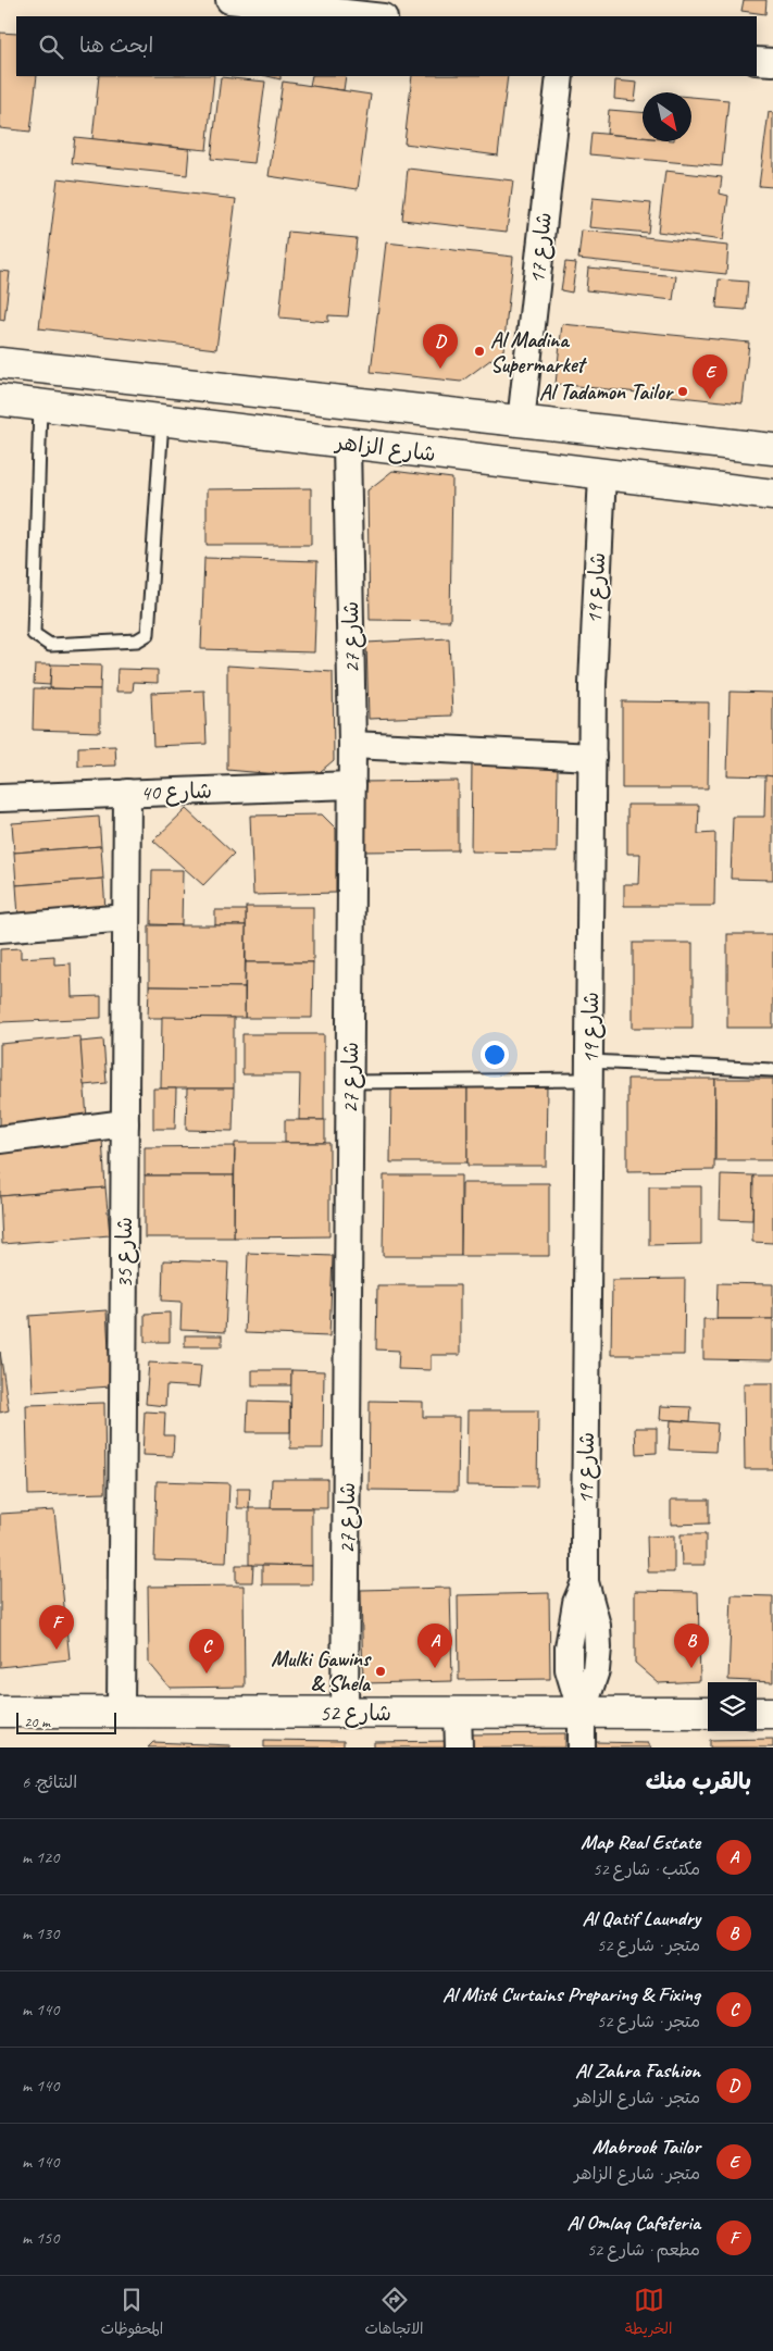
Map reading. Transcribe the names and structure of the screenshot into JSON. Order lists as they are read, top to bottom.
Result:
{
  "streets": {
    "main road": ["شارع الزاهر", "شارع 52"],
    "street": [
      "شارع 17",
      "شارع 19",
      "شارع 27",
      "شارع 40",
      "شارع 35"
    ]
  },
  "crossings": [
    ["شارع 17", "شارع الزاهر"],
    ["شارع الزاهر", "شارع 19"],
    ["شارع الزاهر", "شارع 27"],
    ["شارع 19", "شارع 52"],
    ["شارع 27", "شارع 40"],
    ["شارع 27", "شارع 52"],
    ["شارع 40", "شارع 35"],
    ["شارع 35", "شارع 52"]
  ],
  "places": ["Al Madina Supermarket", "Al Tadamon Tailor", "Mulki Gawins & Shela"],
  "scale_bar": "20 m",
  "north": "bottom right",
  "page": {
    "search": "ابحث هنا",
    "pins": [
      "D",
      "E",
      "F",
      "A",
      "B",
      "C"
    ],
    "scale": "20 m",
    "heading": ["بالقرب منك", "النتائج: 6"],
    "list": [
      {
        "mark": "A",
        "name": "Map Real Estate",
        "note": "مكتب · شارع 52",
        "value": "120 m"
      },
      {
        "mark": "B",
        "name": "Al Qatif Laundry",
        "note": "متجر · شارع 52",
        "value": "130 m"
      },
      {
        "mark": "C",
        "name": "Al Misk Curtains Preparing & Fixing",
        "note": "متجر · شارع 52",
        "value": "140 m"
      },
      {
        "mark": "D",
        "name": "Al Zahra Fashion",
        "note": "متجر · شارع الزاهر",
        "value": "140 m"
      },
      {
        "mark": "E",
        "name": "Mabrook Tailor",
        "note": "متجر · شارع الزاهر",
        "value": "140 m"
      },
      {
        "mark": "F",
        "name": "Al Omlaq Cafeteria",
        "note": "مطعم · شارع 52",
        "value": "150 m"
      }
    ],
    "nav": ["الخريطة", "الاتجاهات", "المحفوظات"]
  }
}
